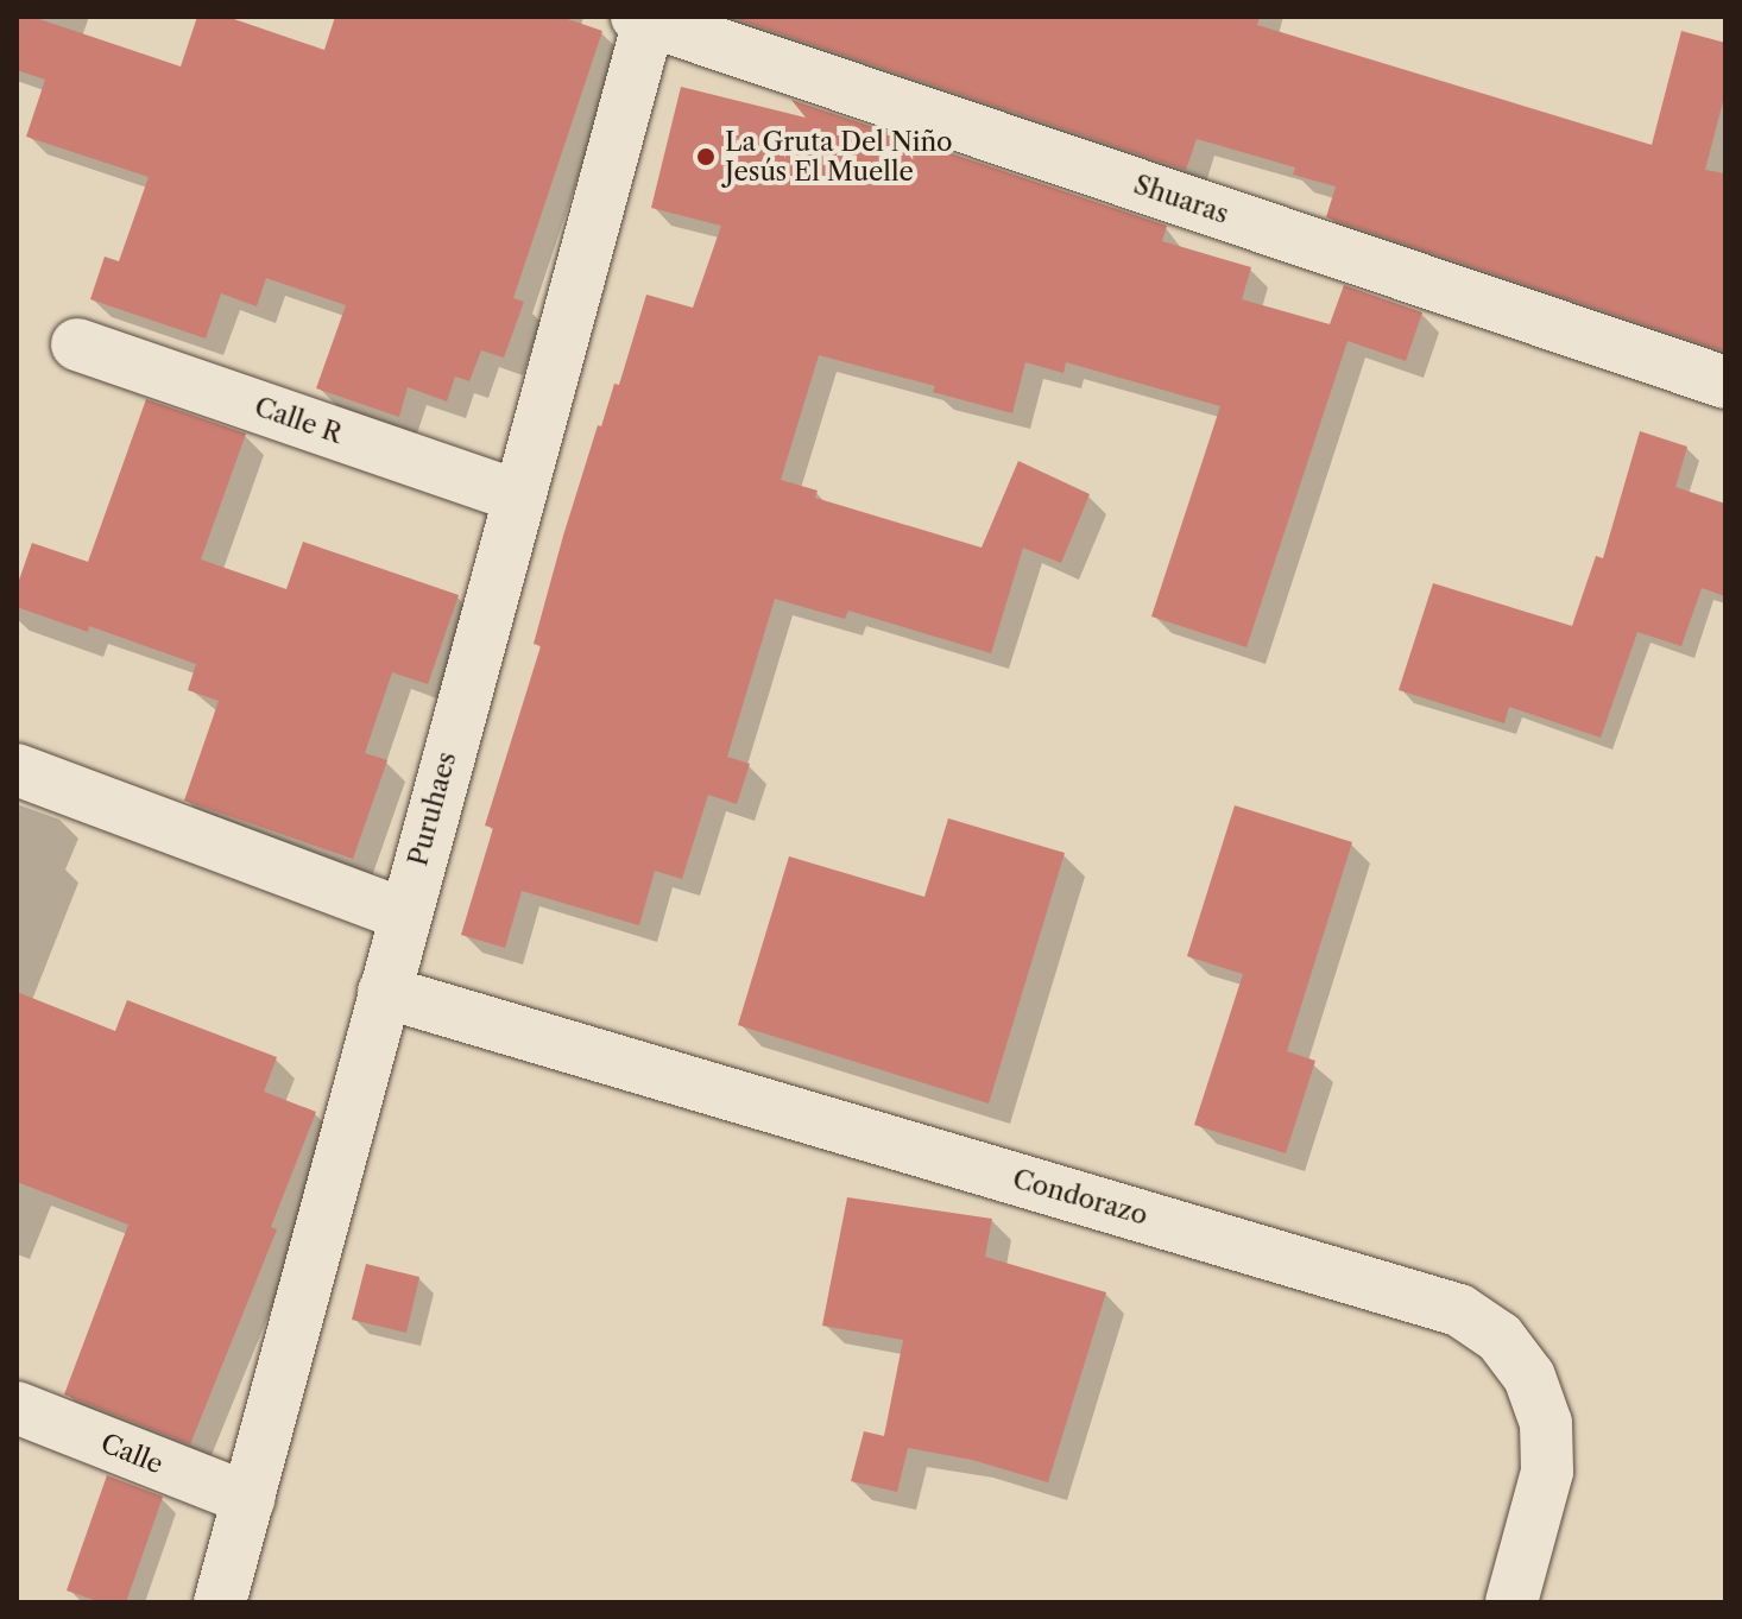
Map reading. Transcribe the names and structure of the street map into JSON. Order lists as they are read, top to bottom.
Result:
{
  "streets": {
    "street": [
      "Shuaras",
      "Calle R",
      "Puruhaes",
      "Condorazo",
      "Calle"
    ]
  },
  "crossings": [
    ["Shuaras", "Puruhaes"],
    ["Calle R", "Puruhaes"],
    ["Puruhaes", "Condorazo"],
    ["Puruhaes", "Calle"]
  ],
  "places": ["La Gruta Del Niño Jesús El Muelle"]
}
